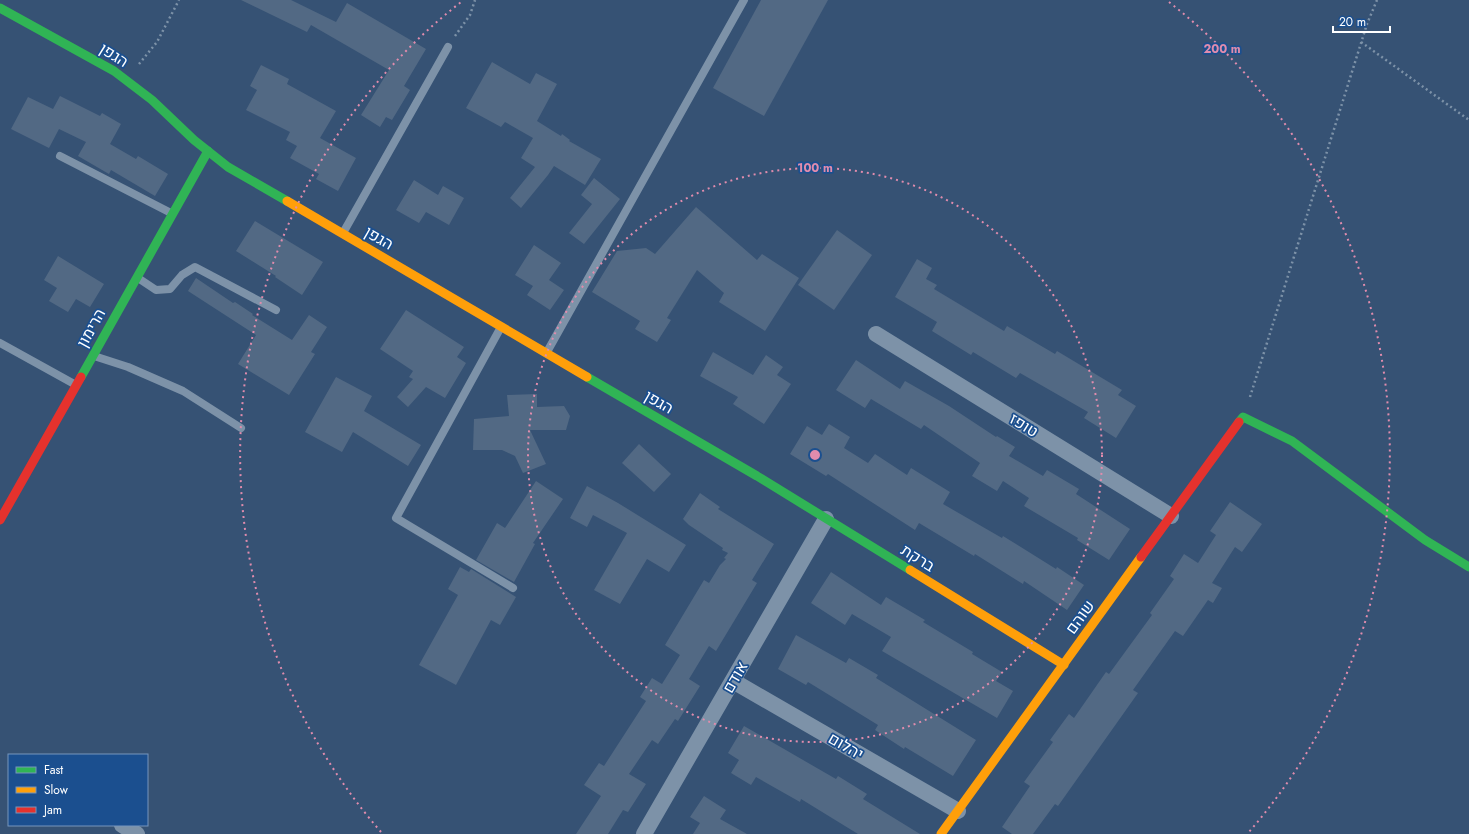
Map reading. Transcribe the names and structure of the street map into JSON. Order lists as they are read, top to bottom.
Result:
{
  "streets": {
    "street": [
      "הגפן",
      "הרימון",
      "טופז",
      "ברקת",
      "שוהם",
      "אודם",
      "יהלום"
    ]
  },
  "crossings": [
    ["הגפן", "הרימון"],
    ["הגפן", "ברקת"],
    ["טופז", "שוהם"],
    ["ברקת", "שוהם"],
    ["ברקת", "אודם"],
    ["שוהם", "יהלום"],
    ["אודם", "יהלום"]
  ],
  "legend": ["Fast", "Slow", "Jam"],
  "scale_bar": "20 m",
  "rings": ["200 m", "100 m"]
}
